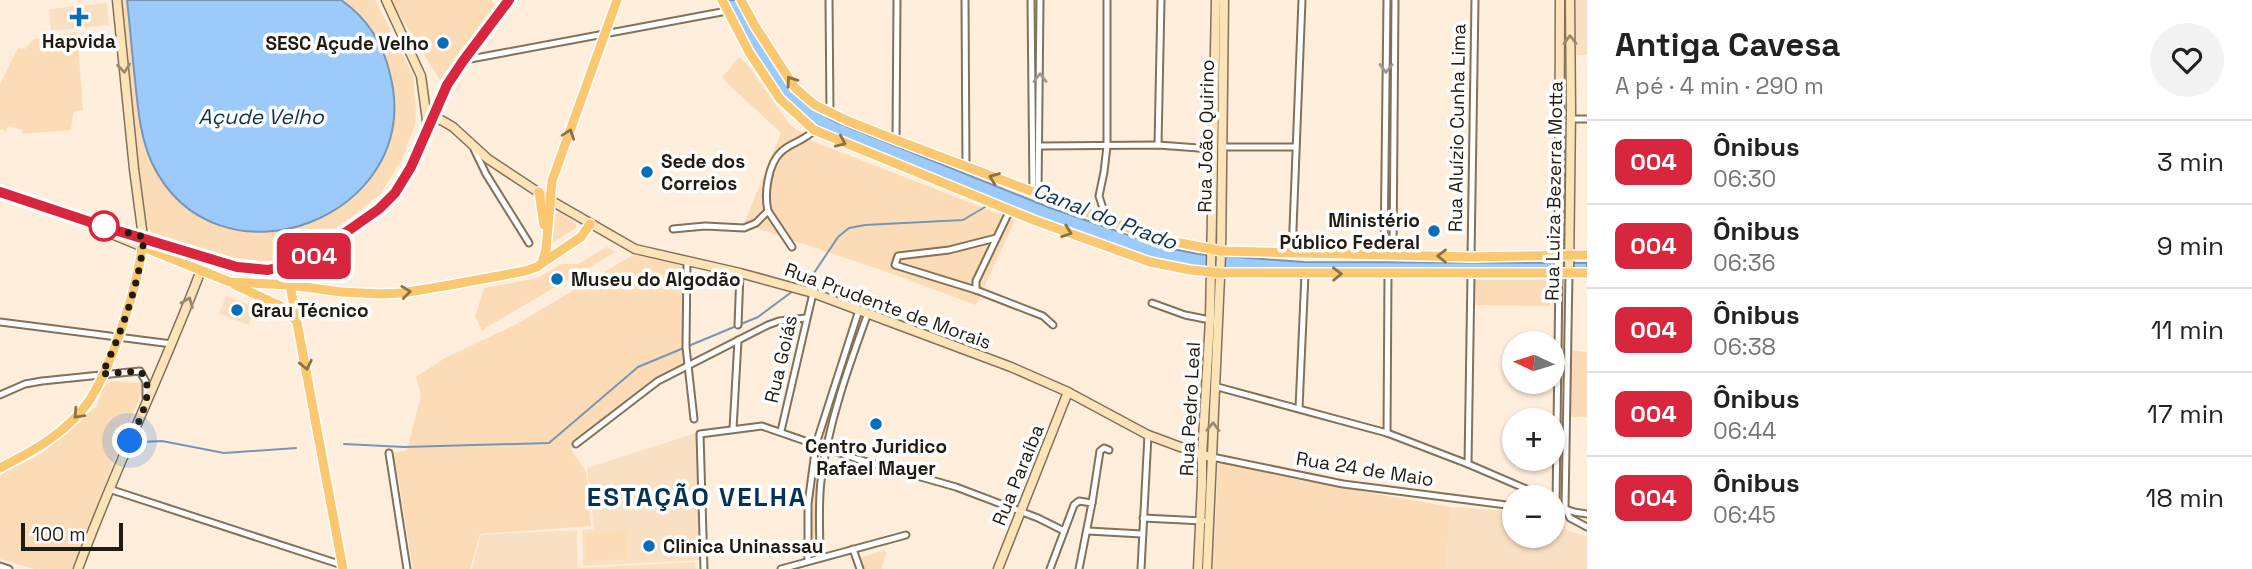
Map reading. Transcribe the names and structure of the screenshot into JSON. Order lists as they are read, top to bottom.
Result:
{
  "streets": {
    "main road": [
      "Rua João Quirino",
      "Rua Luiza Bezerra Motta",
      "Rua Prudente de Morais",
      "Rua Pedro Leal",
      "Rua Paraíba"
    ],
    "street": ["Rua Aluízio Cunha Lima", "Rua Goiás", "Rua 24 de Maio"]
  },
  "crossings": [
    ["Rua João Quirino", "Rua Pedro Leal"],
    ["Rua Prudente de Morais", "Rua Goiás"],
    ["Rua Prudente de Morais", "Rua Pedro Leal"],
    ["Rua Prudente de Morais", "Rua 24 de Maio"],
    ["Rua Prudente de Morais", "Rua Paraíba"],
    ["Rua Pedro Leal", "Rua 24 de Maio"]
  ],
  "districts": ["ESTAÇÃO VELHA"],
  "water": ["Açude Velho", "Canal do Prado"],
  "places": {
    "health": ["Hapvida"],
    "other": [
      "SESC Açude Velho",
      "Sede dos Correios",
      "Ministério Público Federal",
      "Museu do Algodão",
      "Grau Técnico",
      "Centro Juridico Rafael Mayer",
      "Clinica Uninassau"
    ]
  },
  "lines": ["bus line 004"],
  "scale_bar": "100 m",
  "north": "left",
  "page": {
    "on_map": "004",
    "heading": ["Antiga Cavesa", "A pé · 4 min · 290 m"],
    "list": [
      {
        "mark": "004",
        "name": "Ônibus",
        "note": "06:30",
        "value": "3 min"
      },
      {
        "mark": "004",
        "name": "Ônibus",
        "note": "06:36",
        "value": "9 min"
      },
      {
        "mark": "004",
        "name": "Ônibus",
        "note": "06:38",
        "value": "11 min"
      },
      {
        "mark": "004",
        "name": "Ônibus",
        "note": "06:44",
        "value": "17 min"
      },
      {
        "mark": "004",
        "name": "Ônibus",
        "note": "06:45",
        "value": "18 min"
      }
    ],
    "map_buttons": ["+", "−"],
    "scale": "100 m"
  }
}
